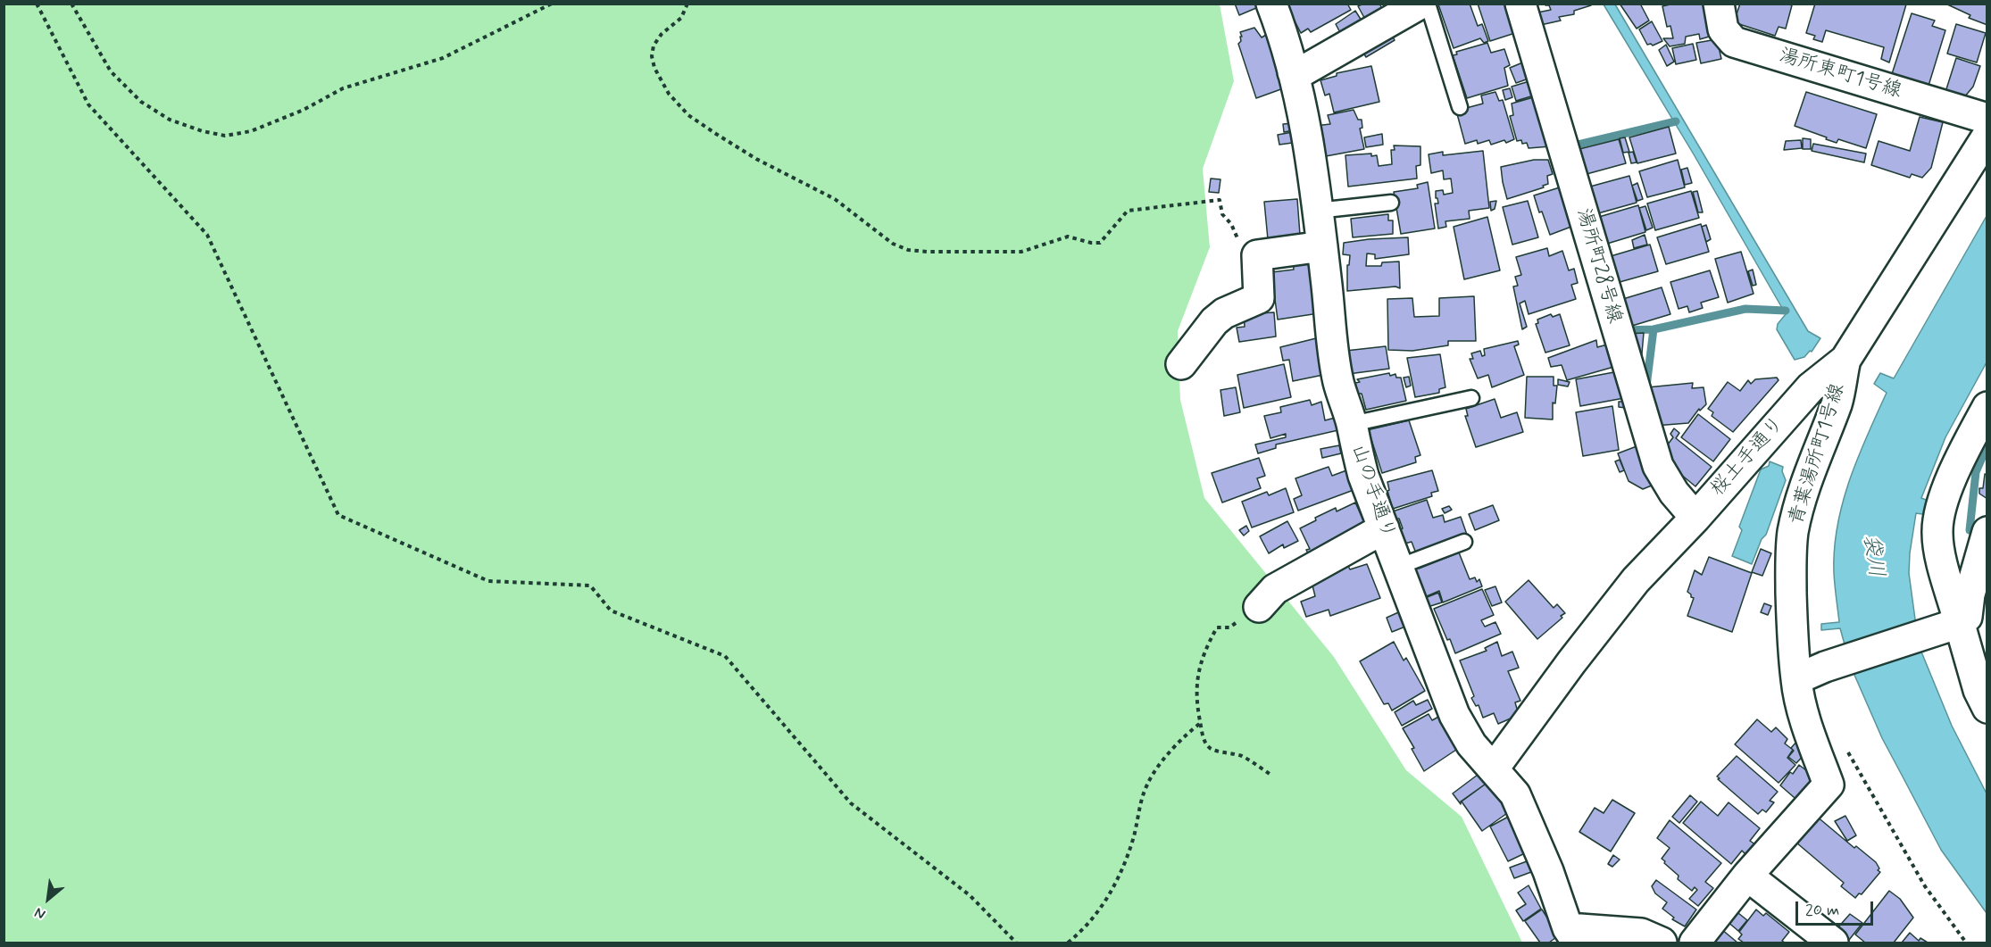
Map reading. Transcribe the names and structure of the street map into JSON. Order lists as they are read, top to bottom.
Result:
{
  "streets": {
    "street": [
      "湯所東町1号線",
      "湯所町28号線",
      "青葉湯所町1号線",
      "桜土手通り",
      "山の手通り"
    ]
  },
  "crossings": [
    ["湯所町28号線", "桜土手通り"],
    ["青葉湯所町1号線", "桜土手通り"],
    ["桜土手通り", "山の手通り"]
  ],
  "water": ["袋川"],
  "scale_bar": "20 m",
  "north": "bottom left"
}
